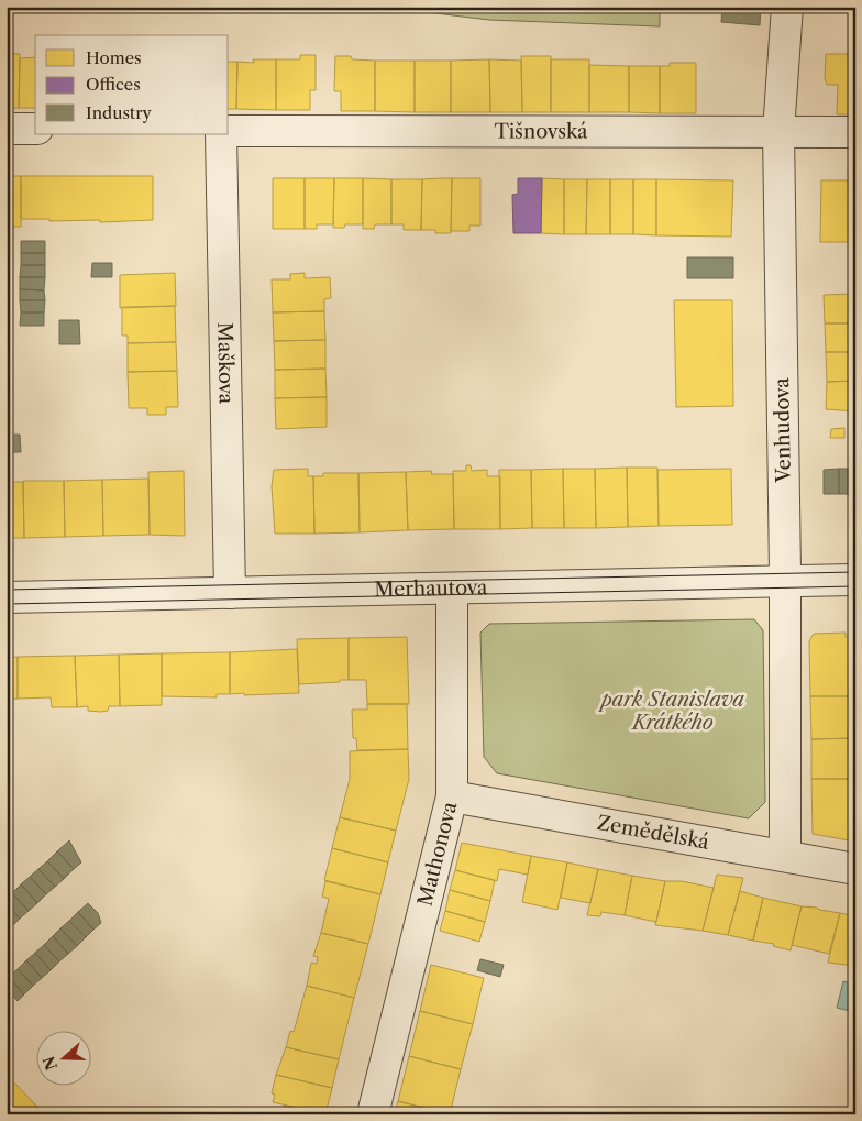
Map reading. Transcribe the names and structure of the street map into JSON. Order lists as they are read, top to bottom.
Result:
{
  "streets": {
    "street": [
      "Tišnovská",
      "Maškova",
      "Venhudova",
      "Merhautova",
      "Zemědělská",
      "Mathonova"
    ]
  },
  "crossings": [
    ["Tišnovská", "Venhudova"],
    ["Maškova", "Merhautova"],
    ["Venhudova", "Merhautova"],
    ["Venhudova", "Zemědělská"],
    ["Merhautova", "Mathonova"],
    ["Zemědělská", "Mathonova"]
  ],
  "parks": ["park Stanislava Krátkého"],
  "legend": ["Homes", "Offices", "Industry"],
  "north": "left"
}
